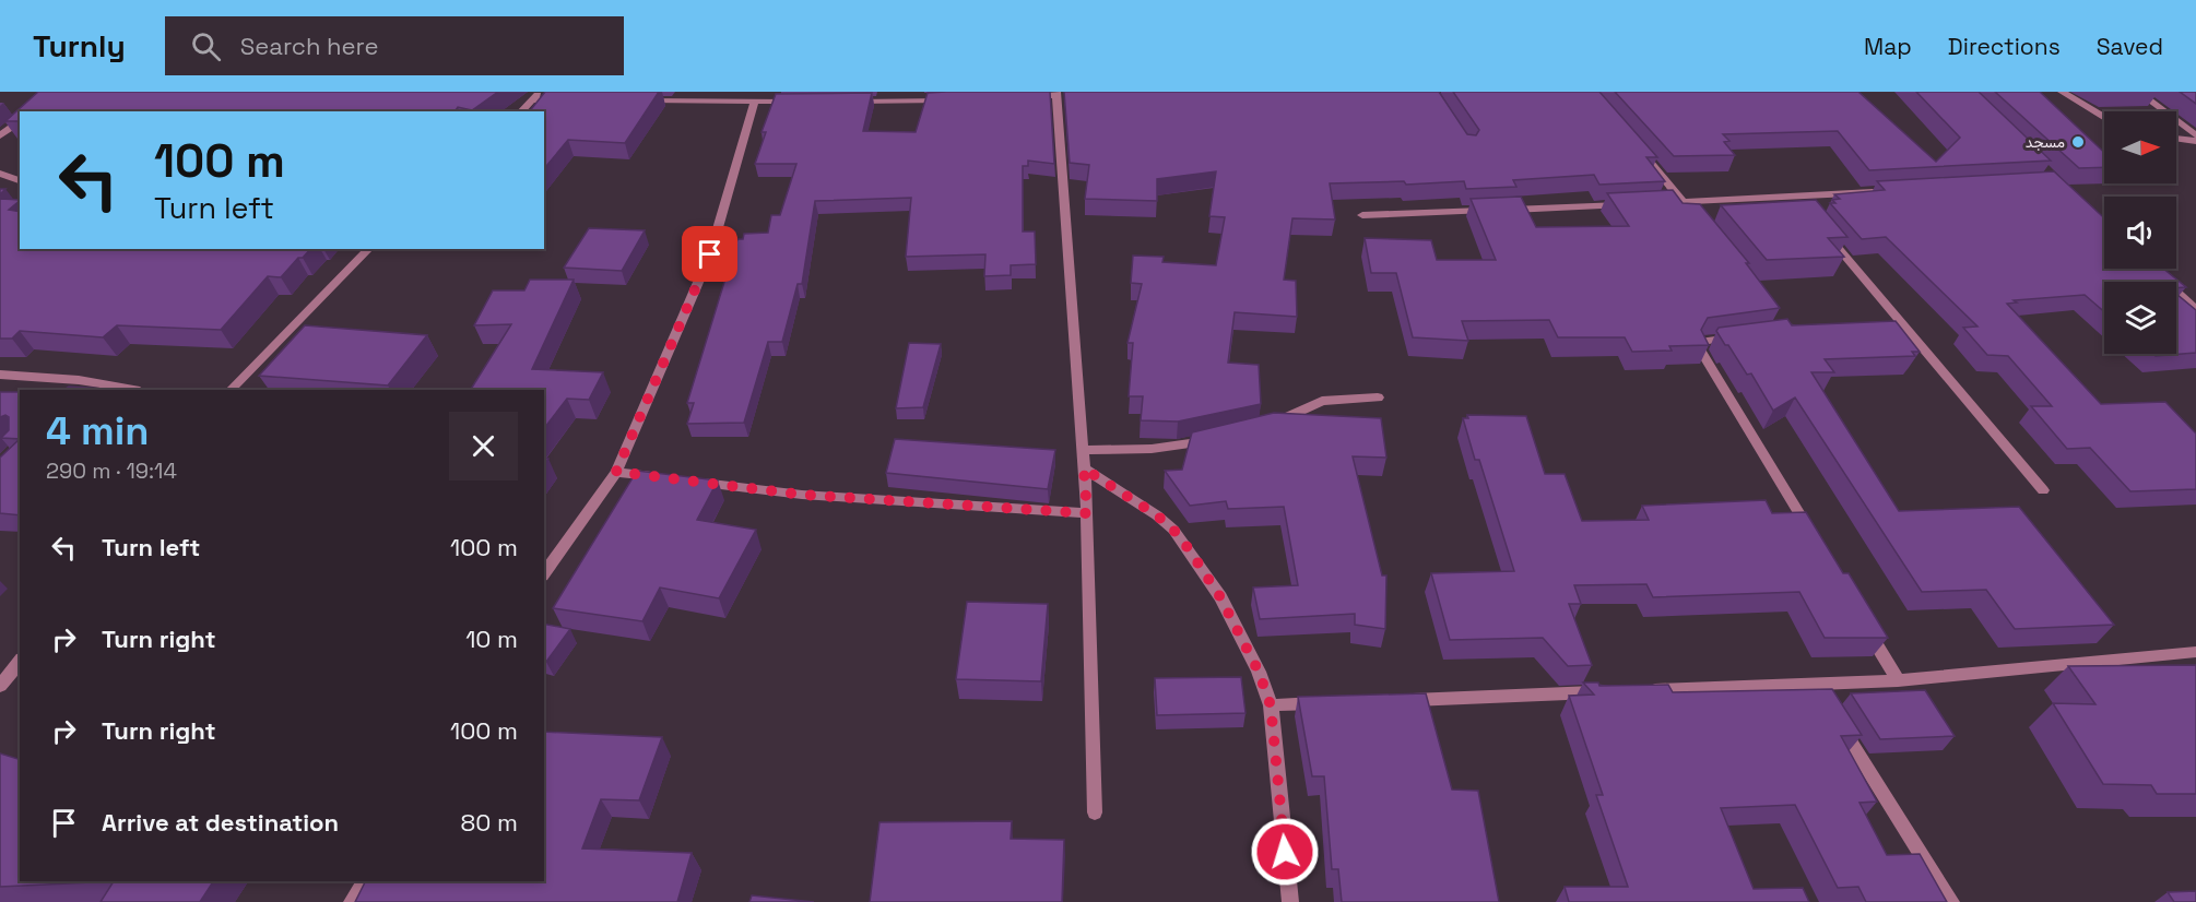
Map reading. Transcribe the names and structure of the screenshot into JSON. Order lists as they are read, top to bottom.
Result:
{
  "places": ["مسجد"],
  "north": "right",
  "page": {
    "header": "Turnly",
    "search": "Search here",
    "nav": ["Map", "Directions", "Saved"],
    "turn": ["100 m", "Turn left"],
    "heading": ["4 min", "290 m · 19:14"],
    "list": [
      {
        "name": "Turn left",
        "value": "100 m"
      },
      {
        "name": "Turn right",
        "value": "10 m"
      },
      {
        "name": "Turn right",
        "value": "100 m"
      },
      {
        "name": "Arrive at destination",
        "value": "80 m"
      }
    ]
  }
}
